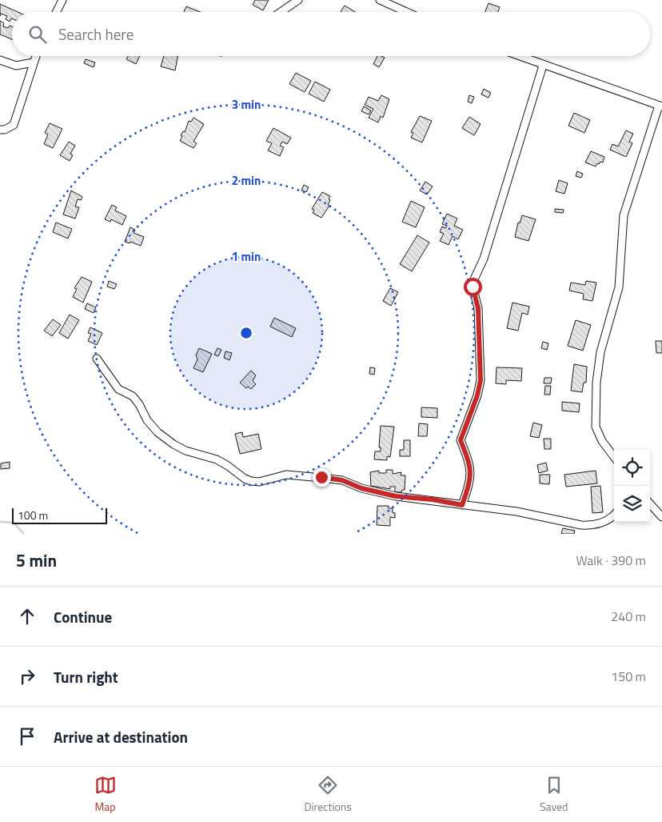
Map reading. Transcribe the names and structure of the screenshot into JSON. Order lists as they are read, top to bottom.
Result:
{
  "scale_bar": "100 m",
  "page": {
    "search": "Search here",
    "scale": "100 m",
    "heading": ["5 min", "Walk · 390 m"],
    "list": [
      ["Continue", "240 m"],
      ["Turn right", "150 m"],
      "Arrive at destination"
    ],
    "nav": ["Map", "Directions", "Saved"]
  },
  "rings": ["3 min", "2 min", "1 min"]
}
